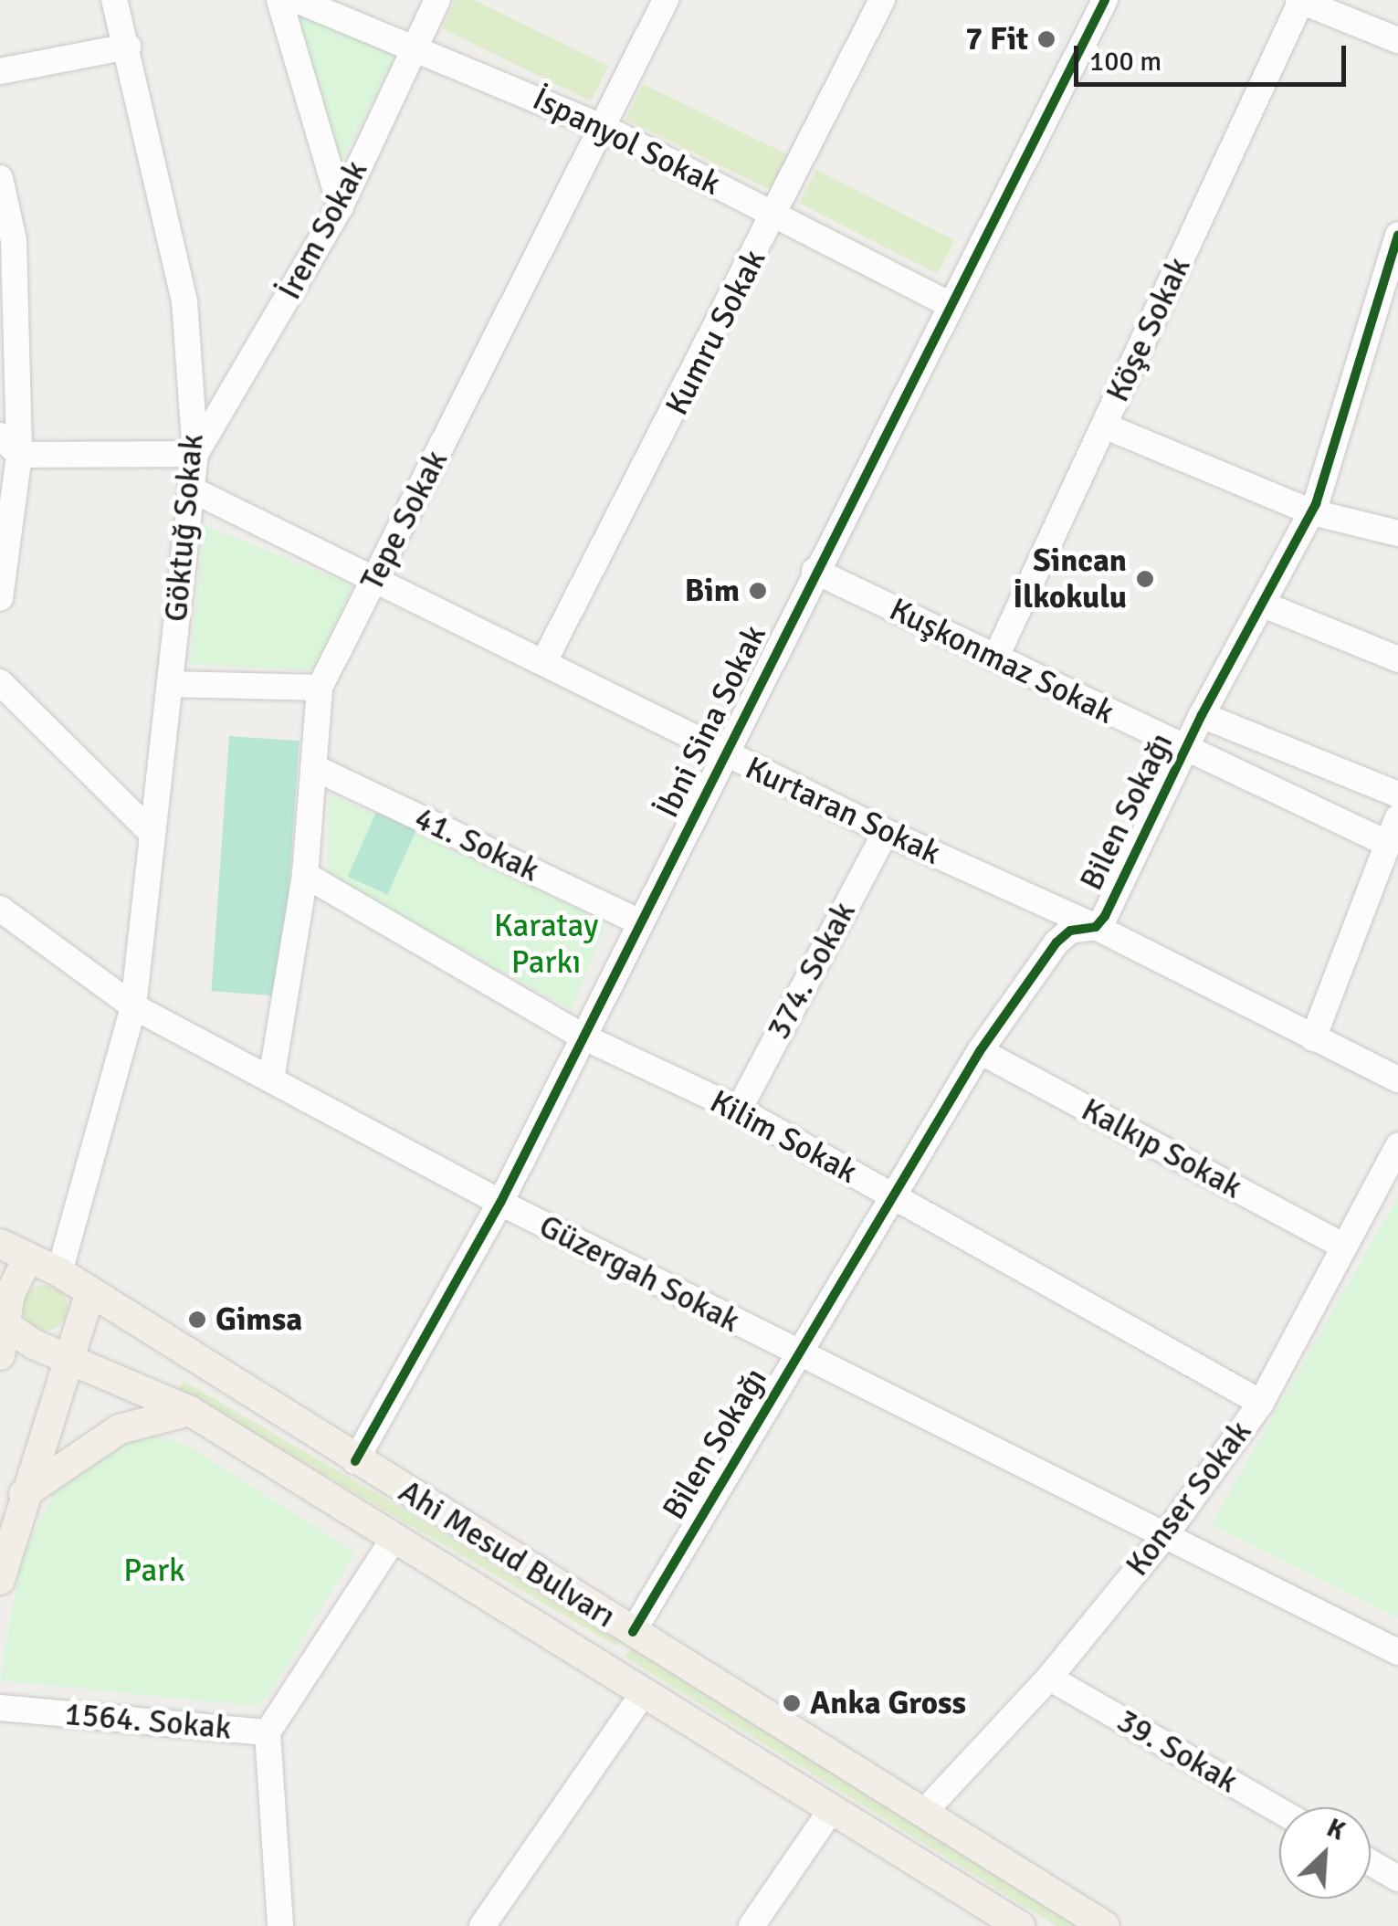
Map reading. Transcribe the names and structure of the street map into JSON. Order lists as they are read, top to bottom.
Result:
{
  "streets": {
    "main road": ["Ahi Mesud Bulvarı"],
    "street": [
      "İspanyol Sokak",
      "İrem Sokak",
      "Köşe Sokak",
      "Kumru Sokak",
      "Tepe Sokak",
      "Göktuğ Sokak",
      "Kuşkonmaz Sokak",
      "İbni Sina Sokak",
      "Kurtaran Sokak",
      "Bilen Sokağı",
      "41. Sokak",
      "374. Sokak",
      "Kilim Sokak",
      "Kalkıp Sokak",
      "Güzergah Sokak",
      "Konser Sokak",
      "1564. Sokak",
      "39. Sokak"
    ]
  },
  "crossings": [
    ["İspanyol Sokak", "İrem Sokak"],
    ["İspanyol Sokak", "Kumru Sokak"],
    ["İspanyol Sokak", "Tepe Sokak"],
    ["İspanyol Sokak", "İbni Sina Sokak"],
    ["İrem Sokak", "Göktuğ Sokak"],
    ["Köşe Sokak", "Kuşkonmaz Sokak"],
    ["Kumru Sokak", "Kurtaran Sokak"],
    ["Tepe Sokak", "Kurtaran Sokak"],
    ["Tepe Sokak", "41. Sokak"],
    ["Tepe Sokak", "Kilim Sokak"],
    ["Tepe Sokak", "Güzergah Sokak"],
    ["Göktuğ Sokak", "Kurtaran Sokak"],
    ["Göktuğ Sokak", "Güzergah Sokak"],
    ["Göktuğ Sokak", "Ahi Mesud Bulvarı"],
    ["Kuşkonmaz Sokak", "İbni Sina Sokak"],
    ["Kuşkonmaz Sokak", "Bilen Sokağı"],
    ["İbni Sina Sokak", "Kurtaran Sokak"],
    ["İbni Sina Sokak", "41. Sokak"],
    ["İbni Sina Sokak", "Kilim Sokak"],
    ["İbni Sina Sokak", "Güzergah Sokak"],
    ["İbni Sina Sokak", "Ahi Mesud Bulvarı"],
    ["Kurtaran Sokak", "Bilen Sokağı"],
    ["Kurtaran Sokak", "374. Sokak"],
    ["Bilen Sokağı", "Kilim Sokak"],
    ["Bilen Sokağı", "Kalkıp Sokak"],
    ["Bilen Sokağı", "Güzergah Sokak"],
    ["Bilen Sokağı", "Ahi Mesud Bulvarı"],
    ["374. Sokak", "Kilim Sokak"],
    ["Kilim Sokak", "Konser Sokak"],
    ["Kalkıp Sokak", "Konser Sokak"],
    ["Güzergah Sokak", "Konser Sokak"],
    ["Konser Sokak", "Ahi Mesud Bulvarı"],
    ["Konser Sokak", "39. Sokak"]
  ],
  "parks": ["Karatay Parkı", "Park"],
  "places": [
    "7 Fit",
    "Sincan İlkokulu",
    "Bim",
    "Gimsa",
    "Anka Gross"
  ],
  "scale_bar": "100 m",
  "north": "top right"
}
